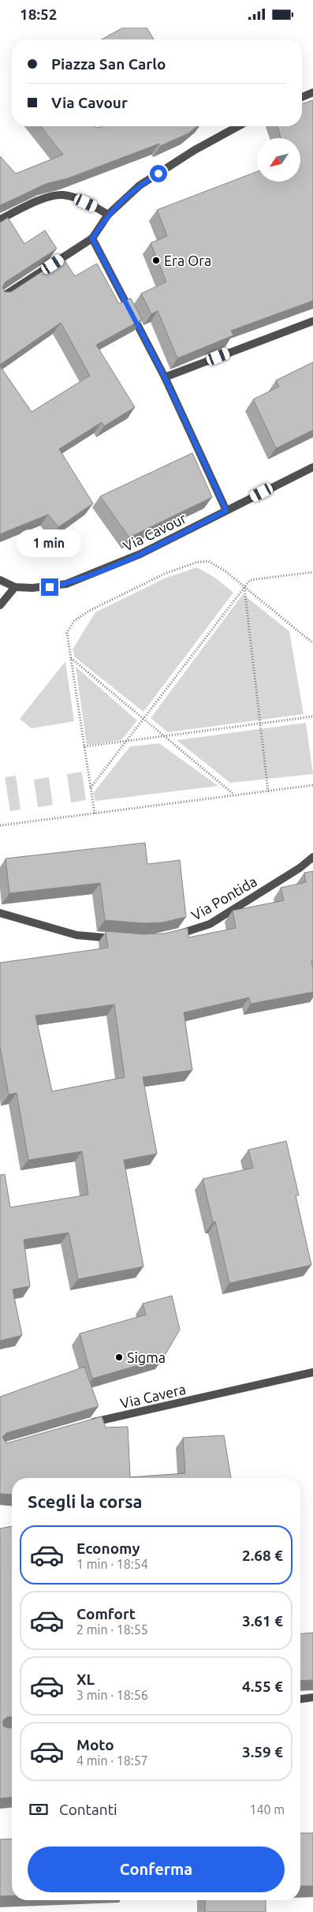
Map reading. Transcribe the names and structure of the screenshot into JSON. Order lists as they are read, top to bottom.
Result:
{
  "streets": {
    "street": ["Via Cavour", "Via Pontida", "Via Cavera"]
  },
  "places": ["Era Ora", "Sigma"],
  "north": "bottom left",
  "page": {
    "status": "18:52",
    "banner": ["Piazza San Carlo", "Via Cavour"],
    "bubble": "1 min",
    "heading": "Scegli la corsa",
    "list": [
      {
        "name": "Economy",
        "note": "1 min · 18:54",
        "value": "2.68 €"
      },
      {
        "name": "Comfort",
        "note": "2 min · 18:55",
        "value": "3.61 €"
      },
      {
        "name": "XL",
        "note": "3 min · 18:56",
        "value": "4.55 €"
      },
      {
        "name": "Moto",
        "note": "4 min · 18:57",
        "value": "3.59 €"
      }
    ],
    "pay": ["Contanti", "140 m"],
    "buttons": "Conferma"
  }
}
